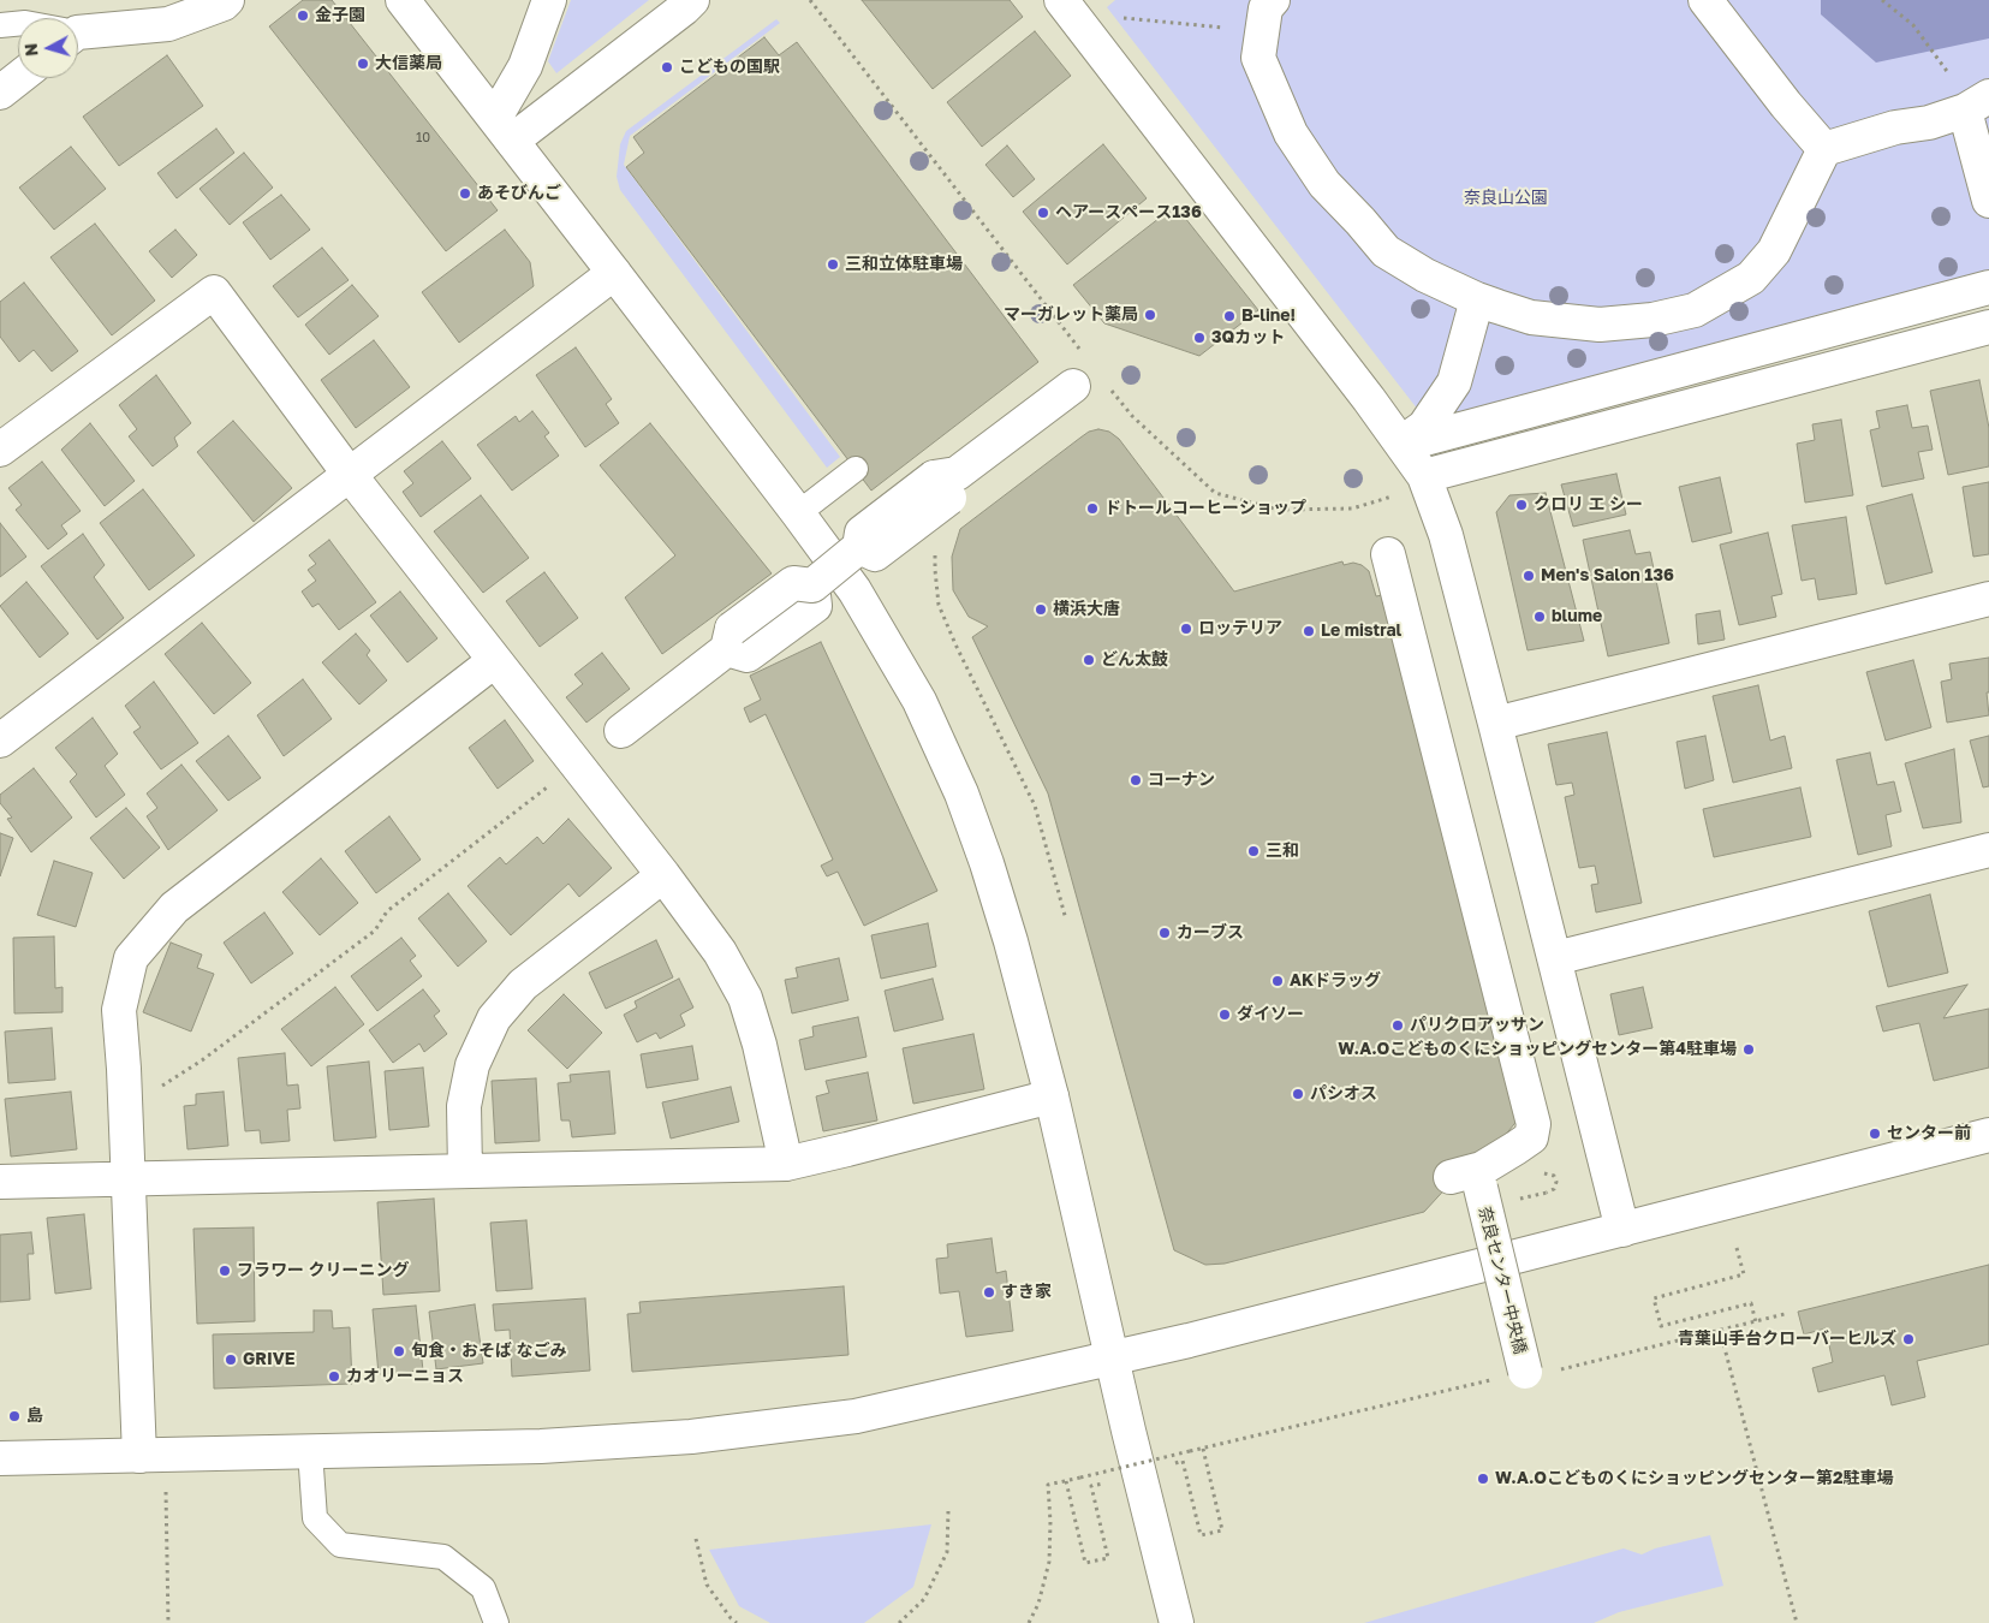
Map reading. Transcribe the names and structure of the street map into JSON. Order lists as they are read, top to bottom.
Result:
{
  "streets": {
    "street": ["奈良センター中央橋"]
  },
  "parks": ["奈良山公園"],
  "places": [
    "金子園",
    "大信薬局",
    "こどもの国駅",
    "あそびんご",
    "ヘアースペース136",
    "三和立体駐車場",
    "マーガレット薬局",
    "B-line!",
    "3Qカット",
    "クロリ エ シー",
    "ドトールコーヒーショップ",
    "Men's Salon 136",
    "横浜大唐",
    "blume",
    "ロッテリア",
    "Le mistral",
    "どん太鼓",
    "コーナン",
    "三和",
    "カーブス",
    "AKドラッグ",
    "ダイソー",
    "パリクロアッサン",
    "W.A.Oこどものくにショッピングセンター第4駐車場",
    "パシオス",
    "センター前",
    "フラワー クリーニング",
    "すき家",
    "青葉山手台クローバーヒルズ",
    "旬食・おそば なごみ",
    "GRIVE",
    "カオリーニョス",
    "島",
    "W.A.Oこどものくにショッピングセンター第2駐車場"
  ],
  "house_numbers": ["10"],
  "north": "left"
}
